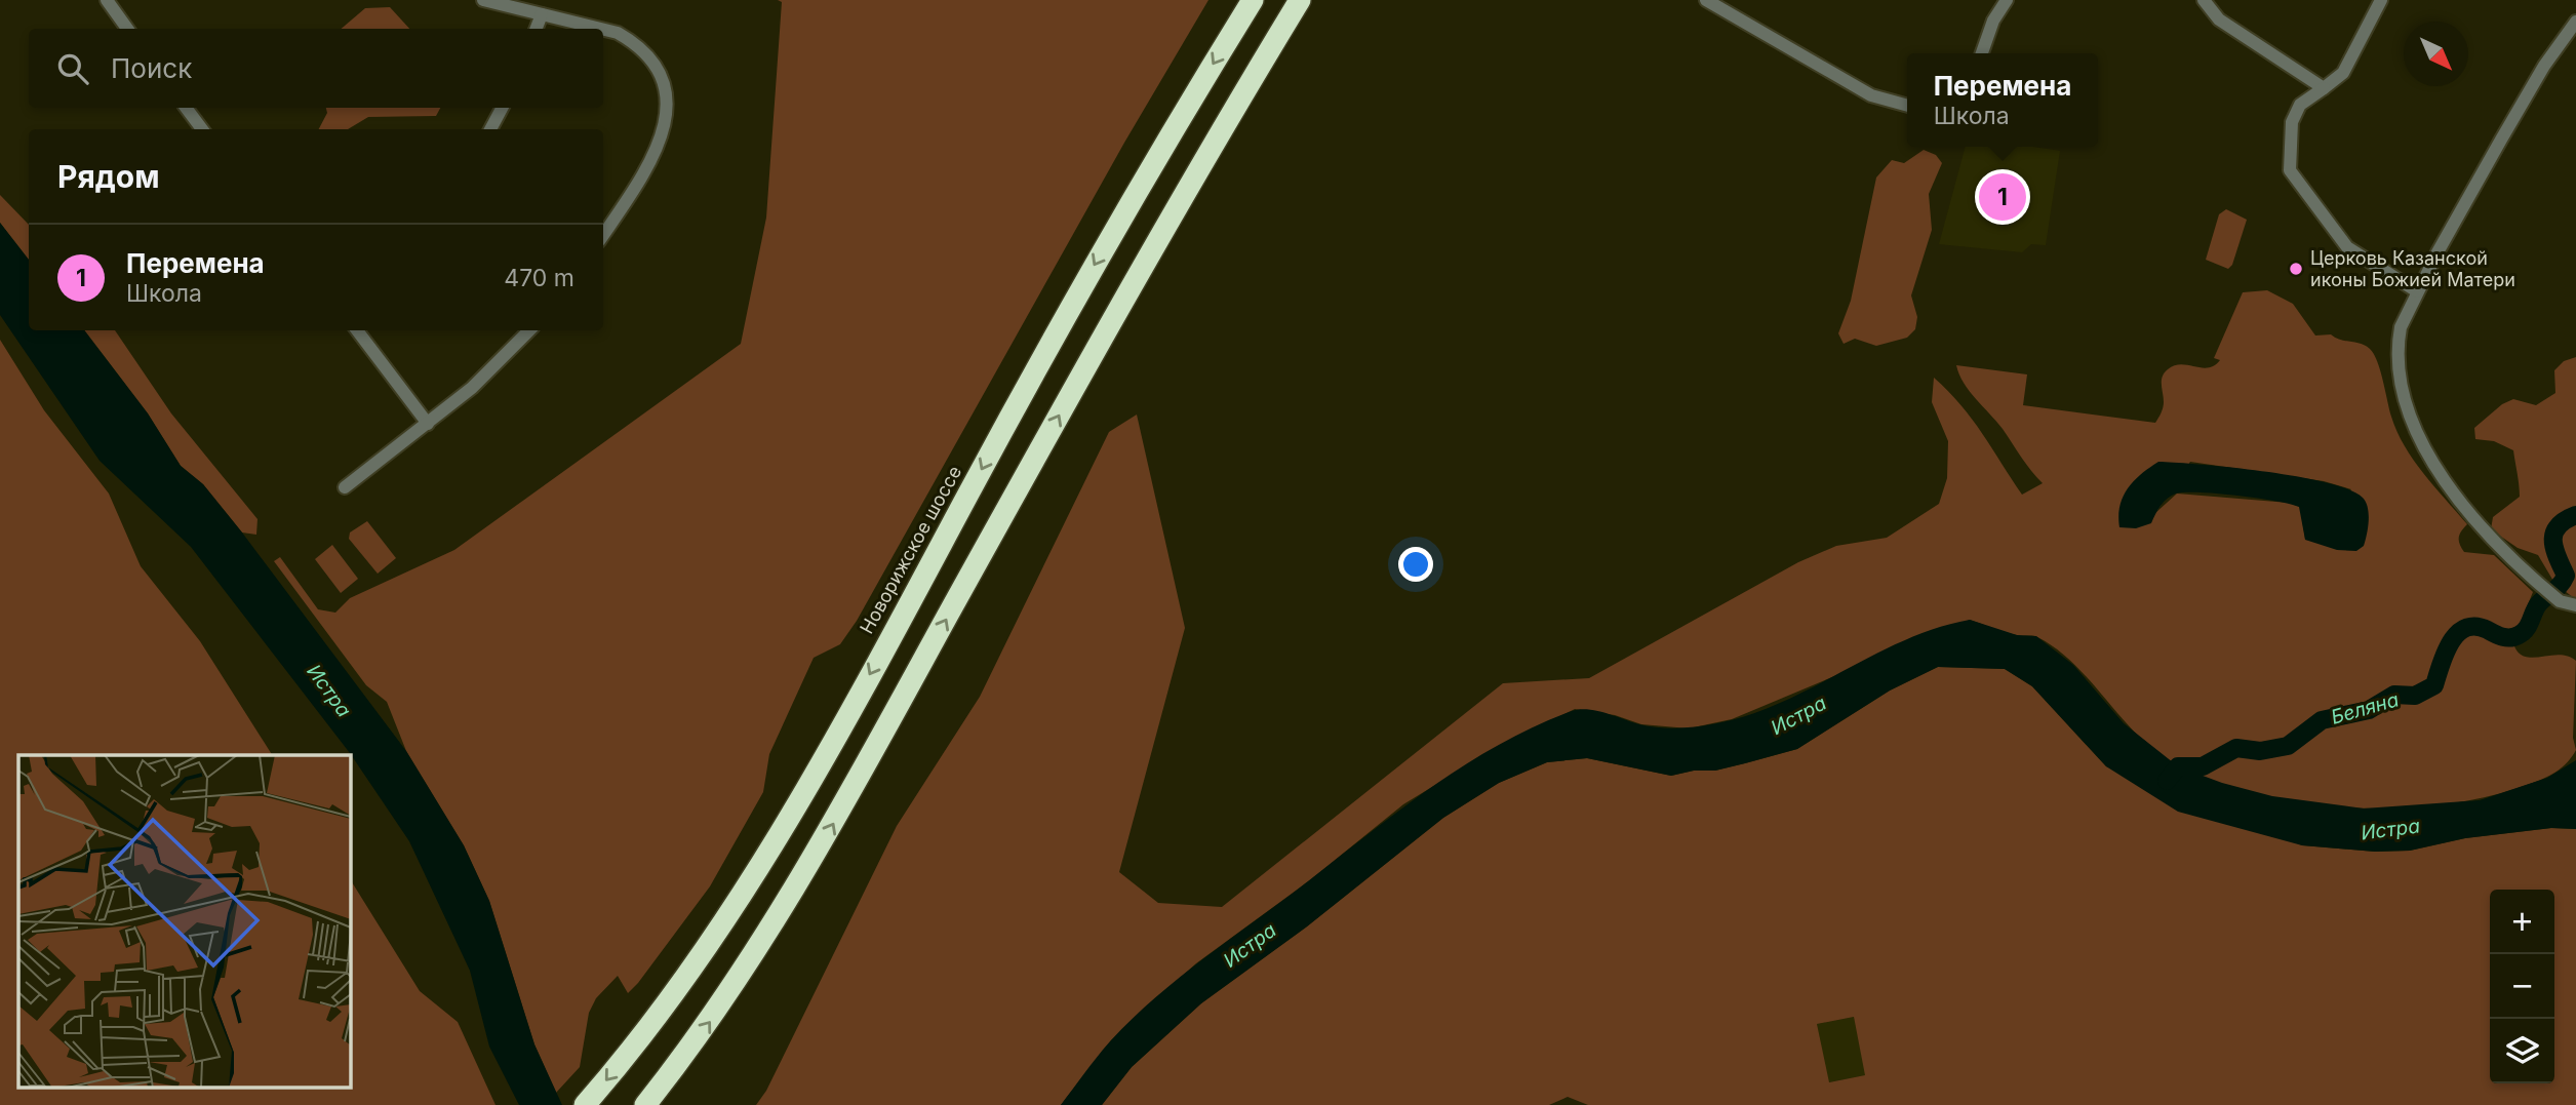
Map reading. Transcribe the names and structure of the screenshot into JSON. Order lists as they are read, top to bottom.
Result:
{
  "streets": {
    "highway": ["Новорижское шоссе"]
  },
  "water": ["Истра", "Беляна"],
  "places": ["Церковь Казанской иконы Божией Матери"],
  "north": "bottom right",
  "page": {
    "search": "Поиск",
    "popup": ["Перемена", "Школа"],
    "heading": "Рядом",
    "pins": "1",
    "list": [
      {
        "mark": "1",
        "name": "Перемена",
        "note": "Школа",
        "value": "470 m"
      }
    ],
    "map_buttons": ["+", "−"]
  }
}
